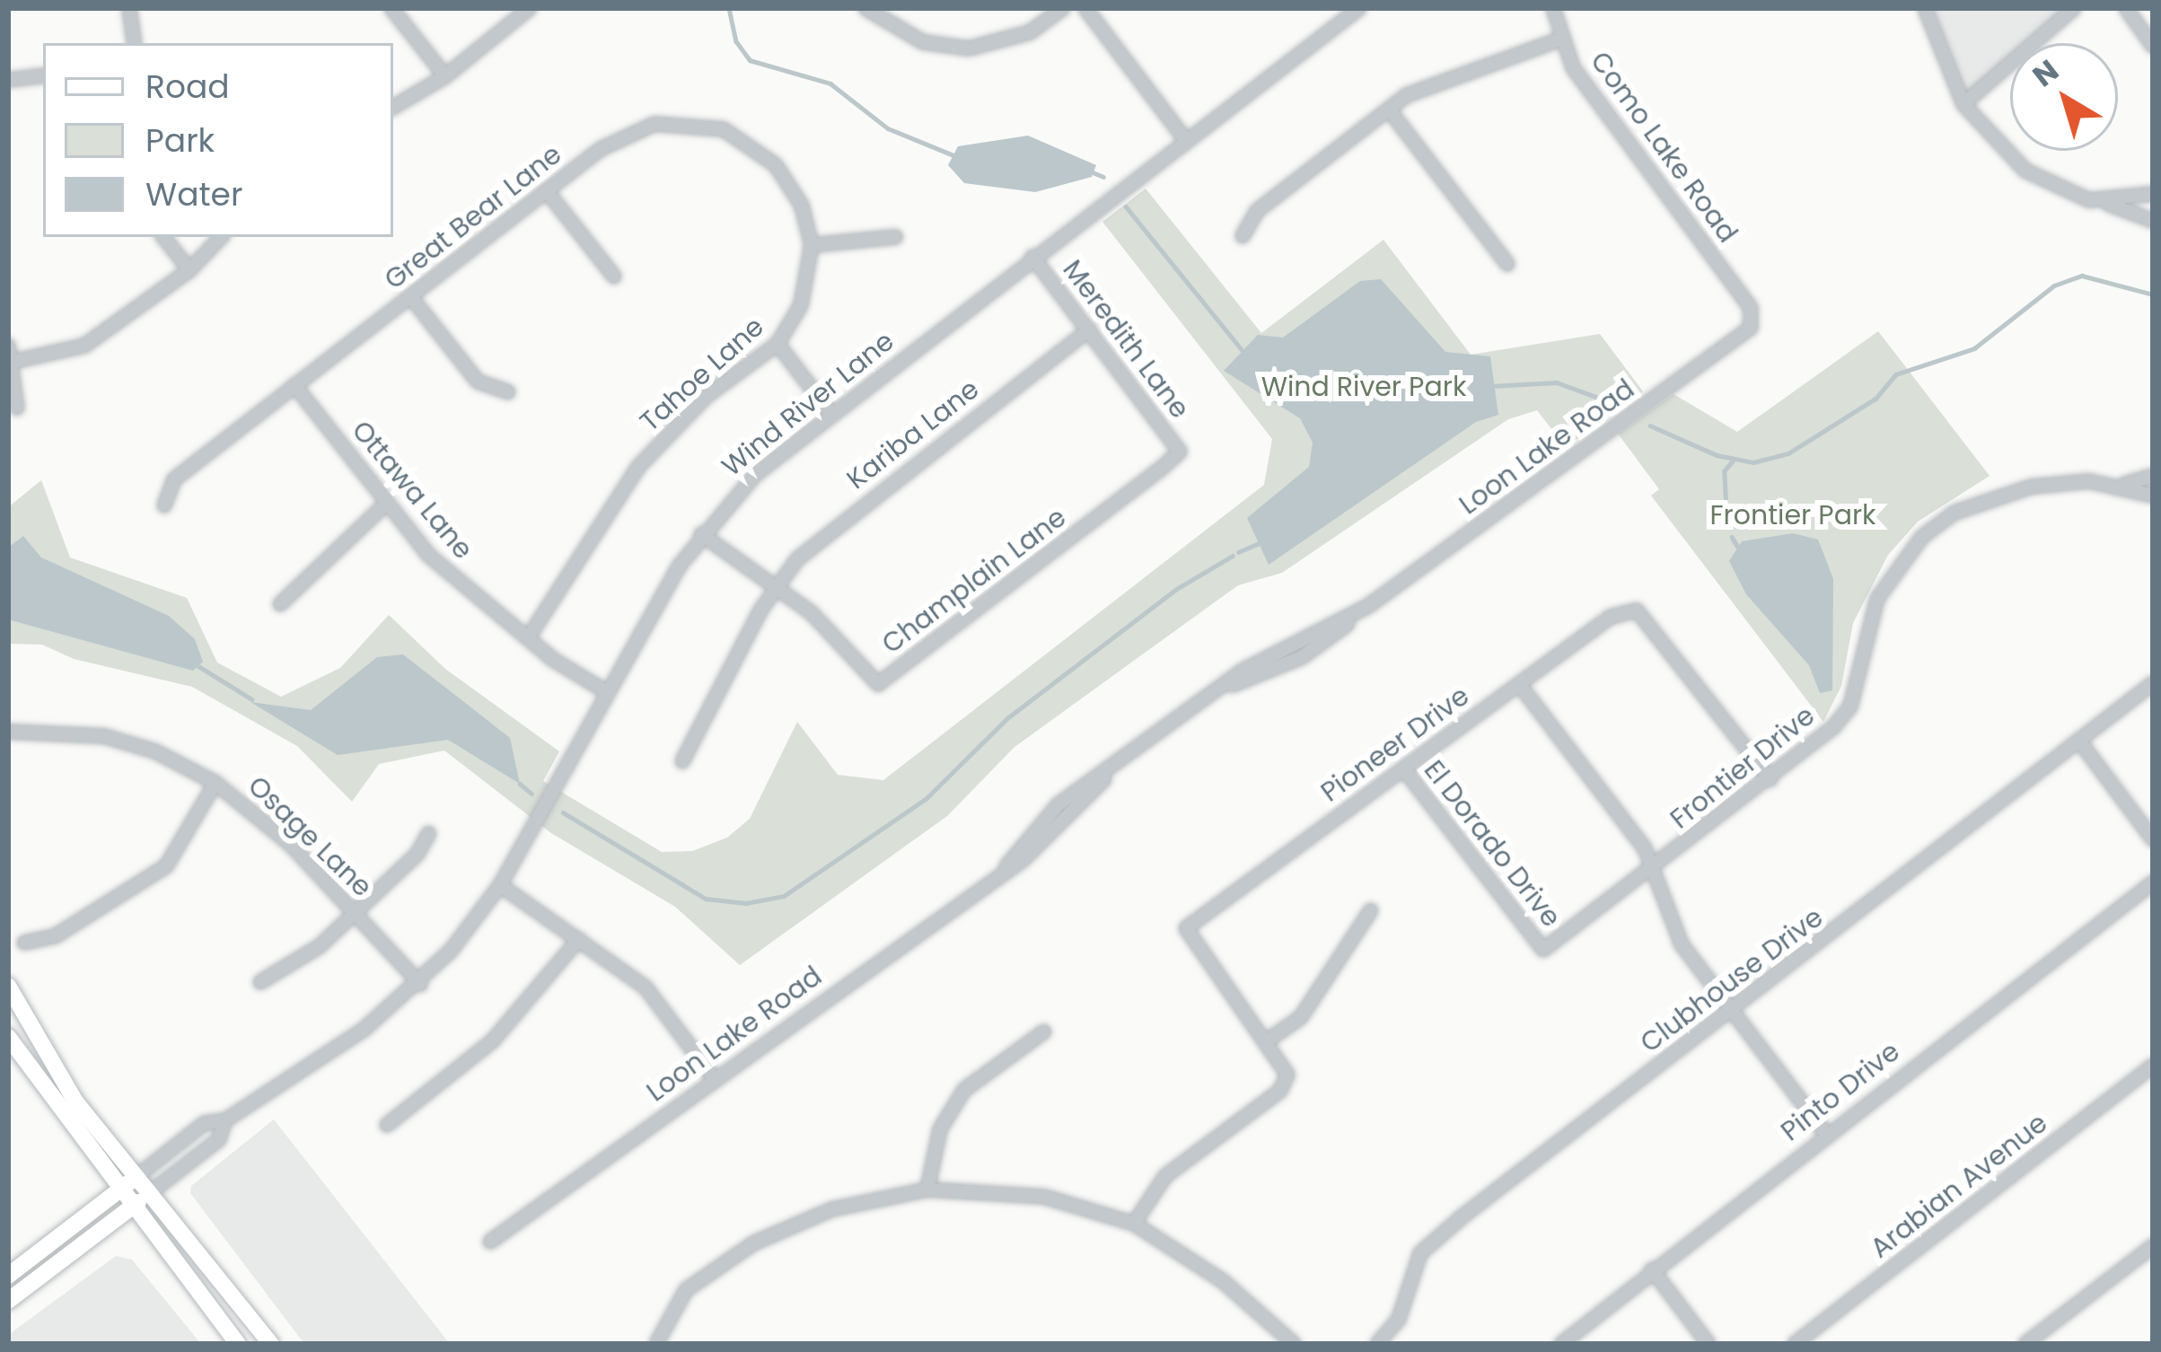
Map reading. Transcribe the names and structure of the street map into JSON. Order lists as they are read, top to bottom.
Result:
{
  "streets": {
    "street": [
      "Como Lake Road",
      "Great Bear Lane",
      "Meredith Lane",
      "Tahoe Lane",
      "Wind River Lane",
      "Kariba Lane",
      "Loon Lake Road",
      "Ottawa Lane",
      "Champlain Lane",
      "Pioneer Drive",
      "Frontier Drive",
      "Osage Lane",
      "El Dorado Drive",
      "Clubhouse Drive",
      "Pinto Drive",
      "Arabian Avenue"
    ]
  },
  "crossings": [
    ["Como Lake Road", "Loon Lake Road"],
    ["Great Bear Lane", "Tahoe Lane"],
    ["Great Bear Lane", "Ottawa Lane"],
    ["Meredith Lane", "Wind River Lane"],
    ["Meredith Lane", "Kariba Lane"],
    ["Meredith Lane", "Champlain Lane"],
    ["Tahoe Lane", "Ottawa Lane"],
    ["Wind River Lane", "Ottawa Lane"],
    ["Wind River Lane", "Champlain Lane"],
    ["Wind River Lane", "Osage Lane"],
    ["Kariba Lane", "Champlain Lane"],
    ["Pioneer Drive", "Frontier Drive"],
    ["Pioneer Drive", "El Dorado Drive"],
    ["Frontier Drive", "El Dorado Drive"]
  ],
  "parks": ["Wind River Park", "Frontier Park"],
  "legend": ["Road", "Park", "Water"],
  "north": "top left"
}
